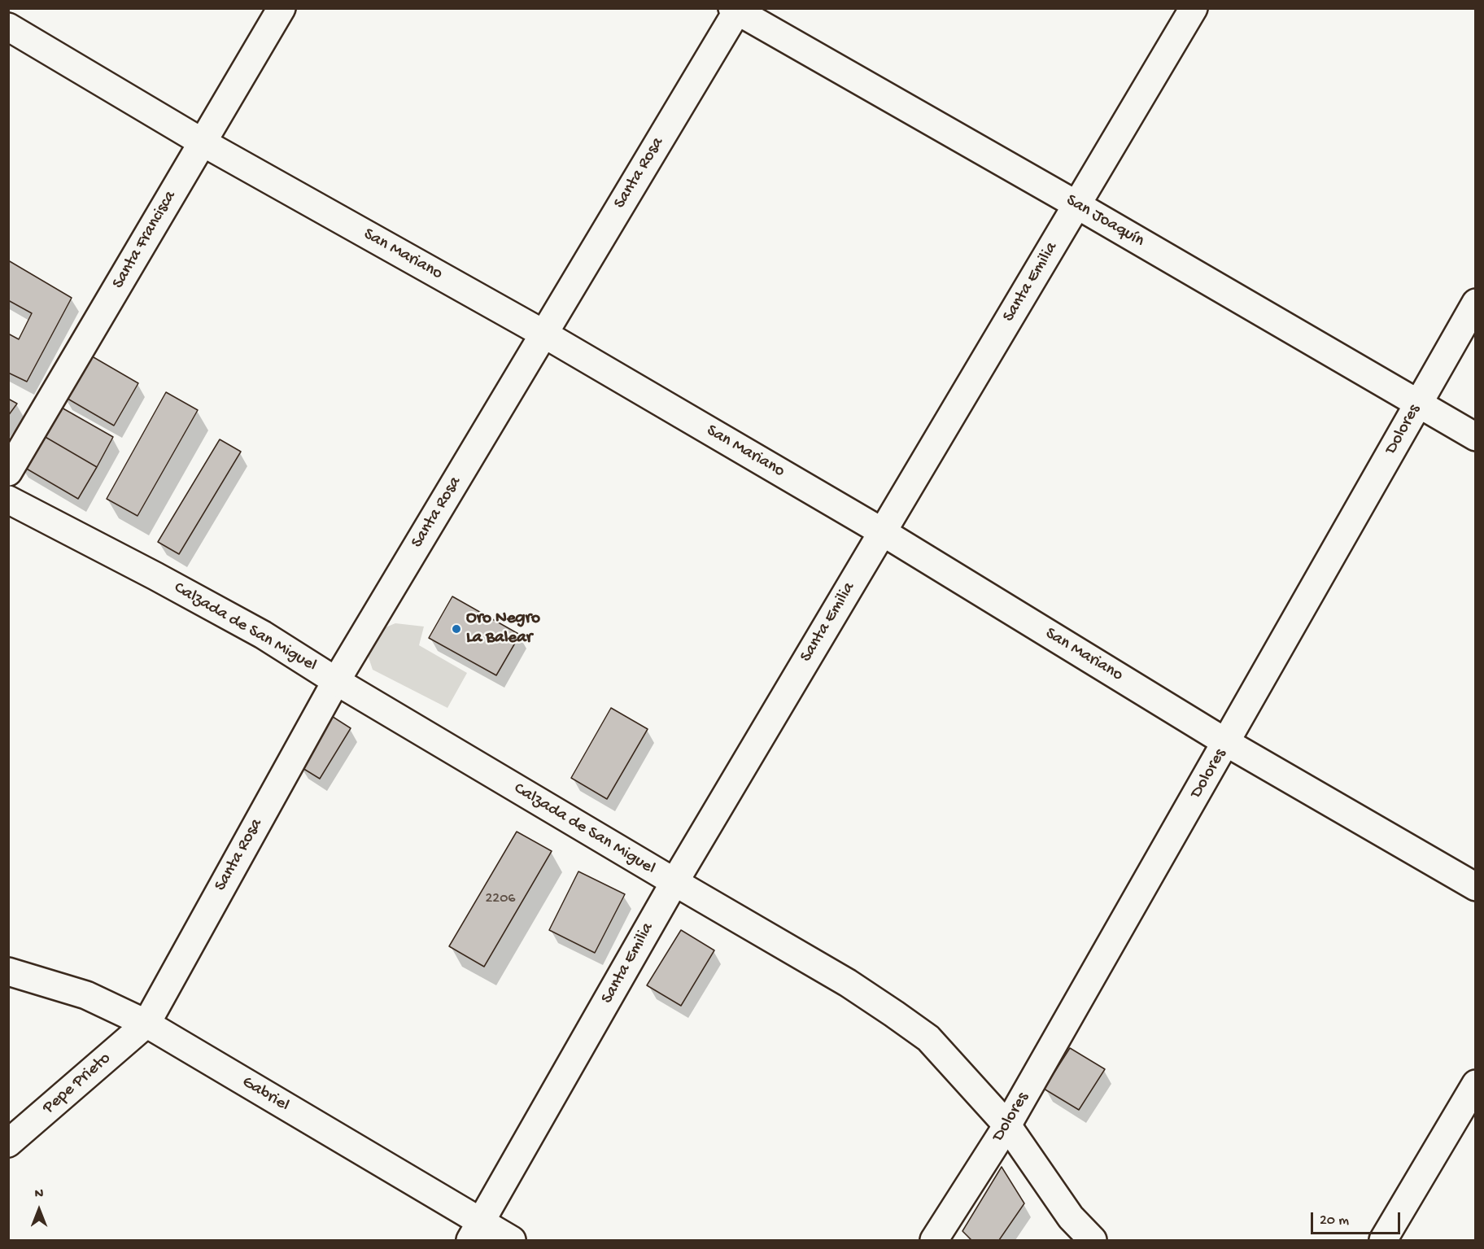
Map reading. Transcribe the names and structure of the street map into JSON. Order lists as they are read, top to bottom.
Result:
{
  "streets": {
    "street": [
      "Santa Rosa",
      "San Joaquín",
      "Santa Francisca",
      "San Mariano",
      "Santa Emilia",
      "Dolores",
      "Calzada de San Miguel",
      "Pepe Prieto",
      "Gabriel"
    ]
  },
  "crossings": [
    ["Santa Rosa", "San Joaquín"],
    ["Santa Rosa", "San Mariano"],
    ["Santa Rosa", "Calzada de San Miguel"],
    ["Santa Rosa", "Pepe Prieto"],
    ["Santa Rosa", "Gabriel"],
    ["San Joaquín", "Santa Emilia"],
    ["San Joaquín", "Dolores"],
    ["Santa Francisca", "San Mariano"],
    ["San Mariano", "Santa Emilia"],
    ["San Mariano", "Dolores"],
    ["Santa Emilia", "Calzada de San Miguel"],
    ["Santa Emilia", "Gabriel"],
    ["Dolores", "Calzada de San Miguel"],
    ["Pepe Prieto", "Gabriel"]
  ],
  "places": ["Oro Negro La Balear"],
  "house_numbers": ["2206"],
  "scale_bar": "20 m",
  "north": "top"
}
